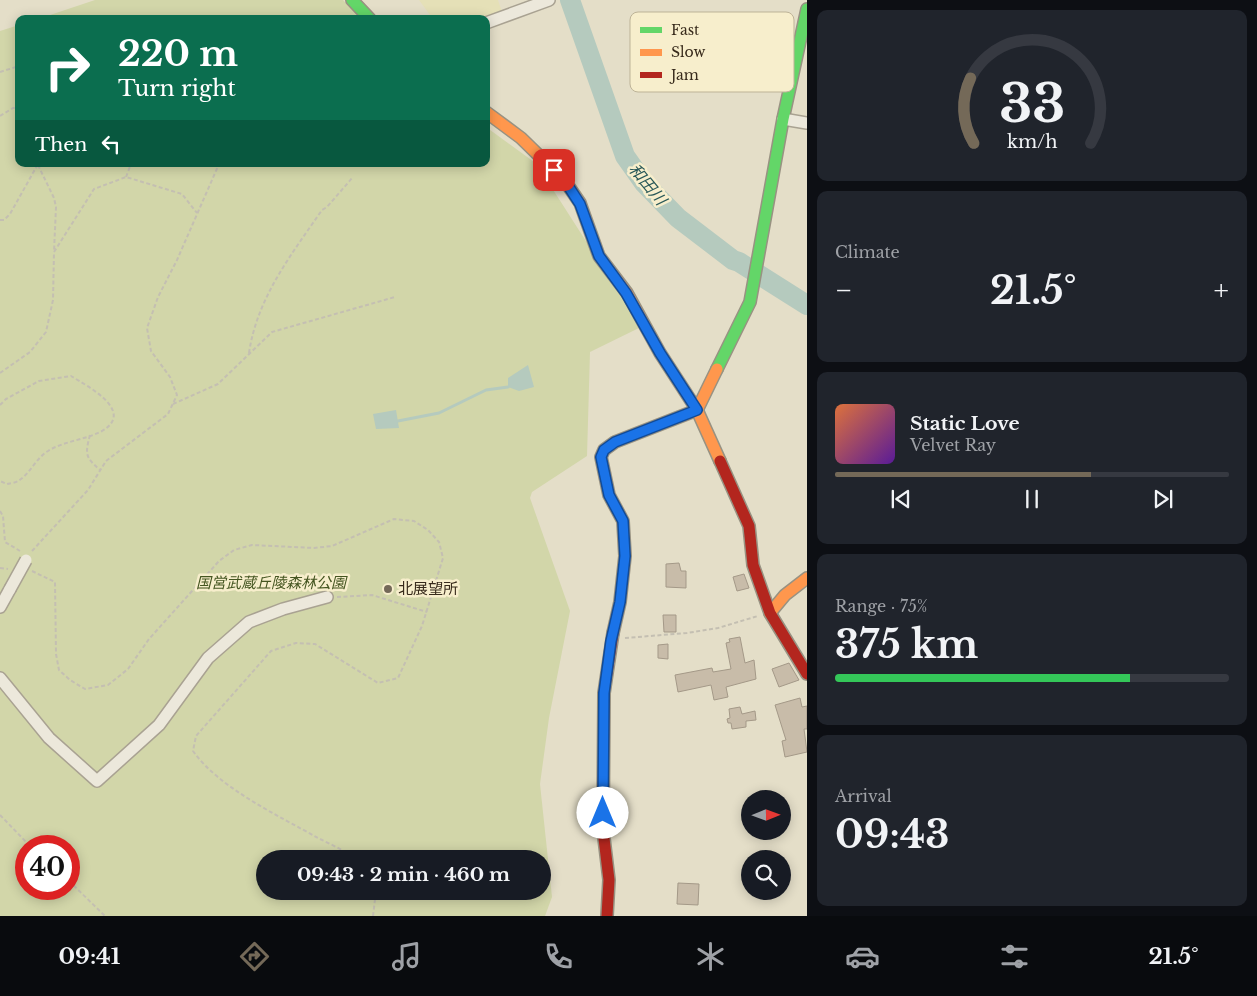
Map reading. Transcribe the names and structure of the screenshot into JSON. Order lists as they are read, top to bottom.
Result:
{
  "water": ["和田川"],
  "parks": ["国営武蔵丘陵森林公園"],
  "places": ["北展望所"],
  "legend": ["Fast", "Slow", "Jam"],
  "north": "right",
  "page": {
    "turn": ["220 m", "Turn right"],
    "then": "Then",
    "tile": [
      "Climate",
      ["Range · 75%", "375 km"],
      ["Arrival", "09:43"]
    ],
    "heat": ["−", "21.5°", "+"],
    "song": ["Static Love", "Velvet Ray"],
    "limit": "40",
    "trip": "09:43 · 2 min · 460 m",
    "tabs": ["09:41", "21.5°"],
    "gauge": ["33", "km/h"]
  }
}
